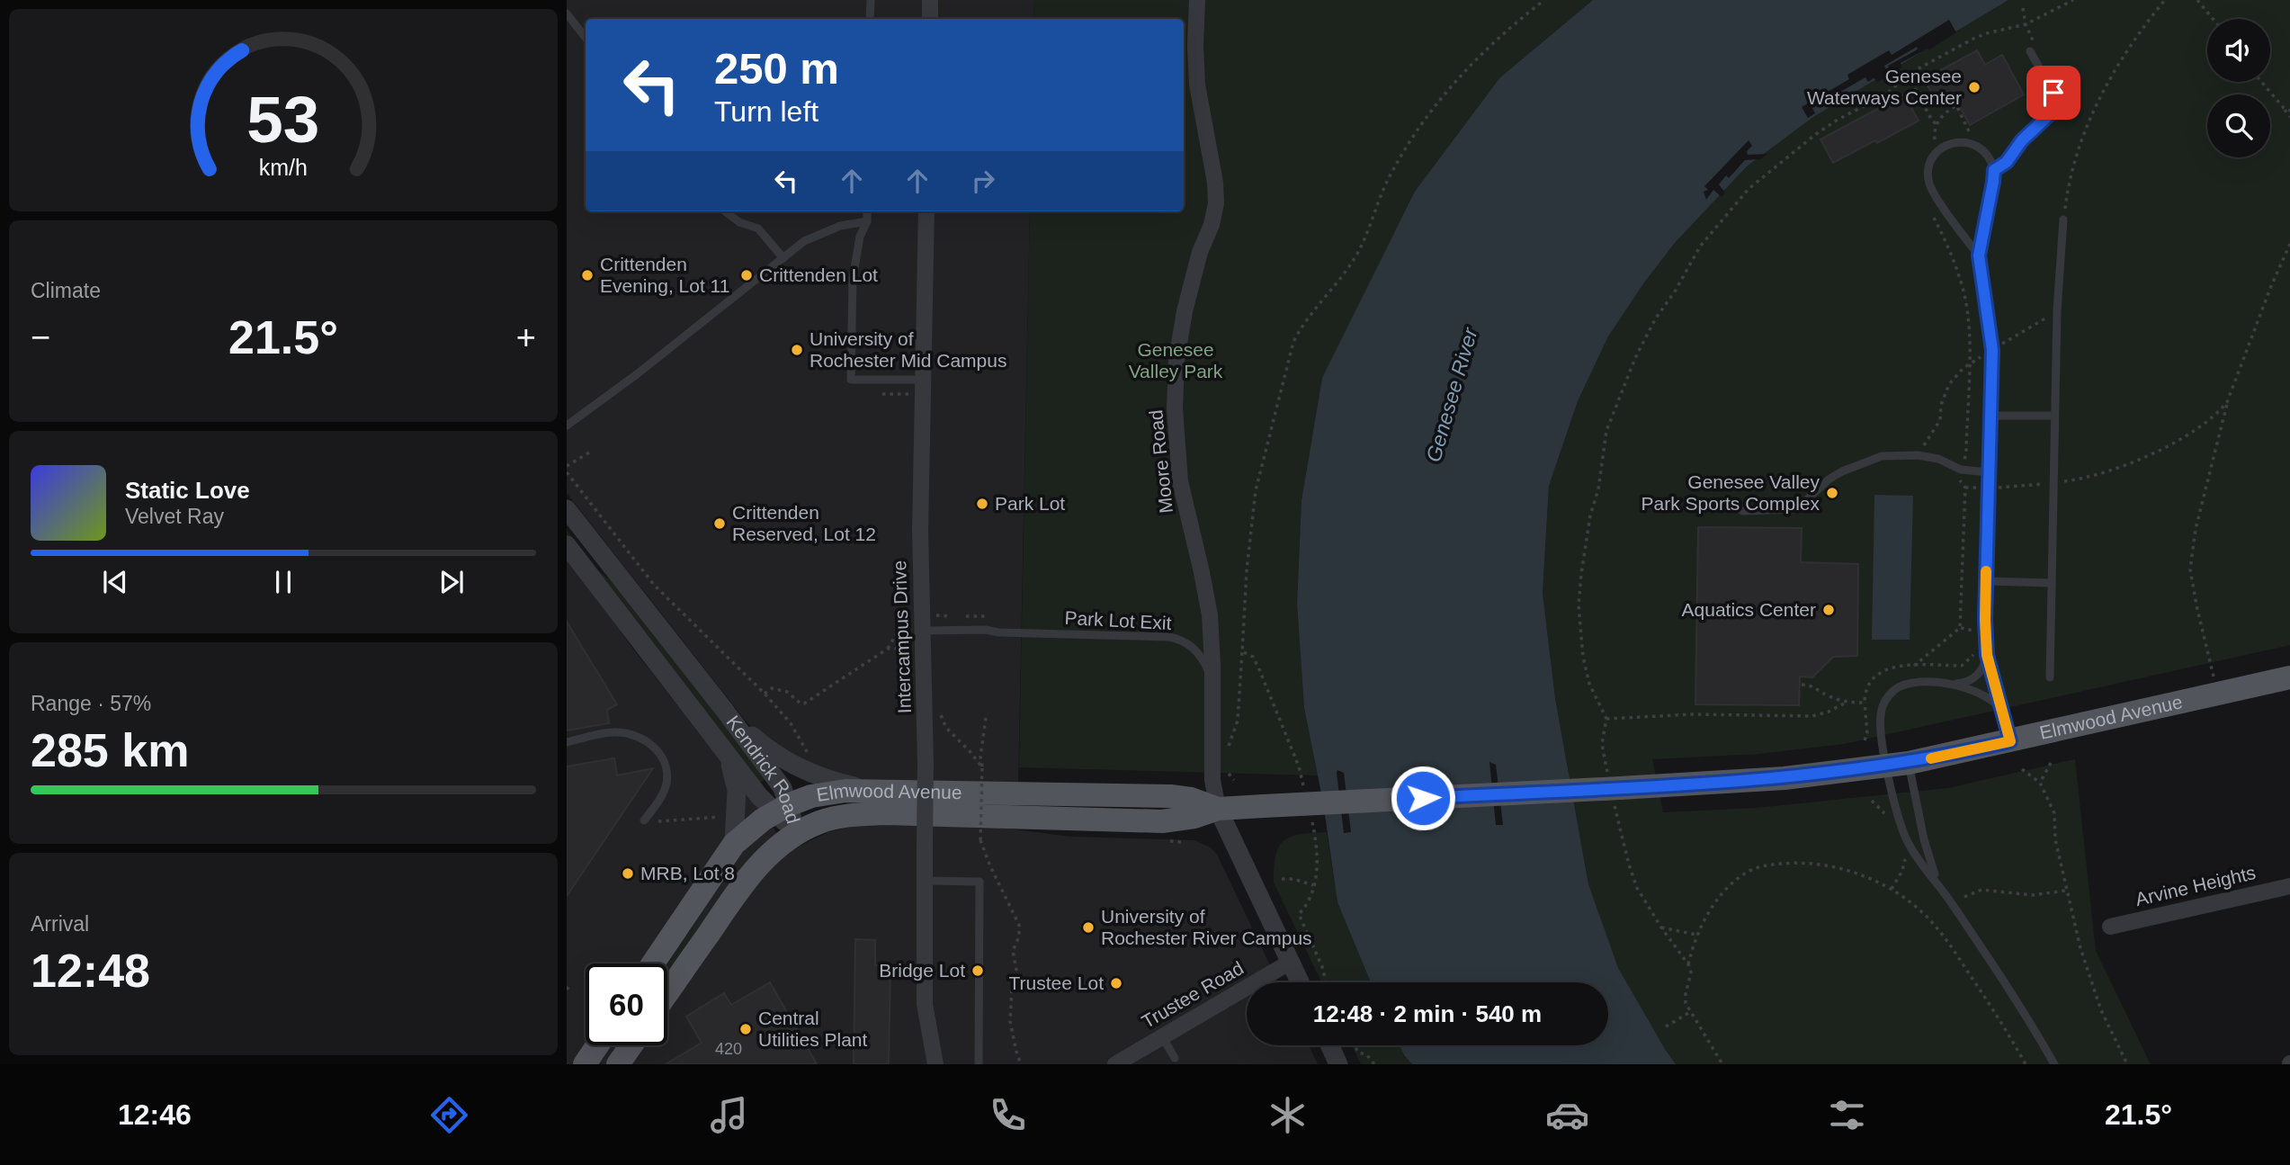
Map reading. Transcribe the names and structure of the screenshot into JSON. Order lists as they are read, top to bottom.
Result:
{
  "streets": {
    "main road": ["Elmwood Avenue"],
    "street": [
      "Moore Road",
      "Intercampus Drive",
      "Kendrick Road",
      "Arvine Heights",
      "Trustee Road"
    ],
    "lane": ["Park Lot Exit"]
  },
  "crossings": [
    ["Moore Road", "Park Lot Exit"],
    ["Moore Road", "Elmwood Avenue"],
    ["Park Lot Exit", "Intercampus Drive"],
    ["Elmwood Avenue", "Kendrick Road"]
  ],
  "water": ["Genesee River"],
  "parks": ["Genesee Valley Park"],
  "places": [
    "Genesee Waterways Center",
    "Crittenden Evening, Lot 11",
    "Crittenden Lot",
    "University of Rochester Mid Campus",
    "Genesee Valley Park Sports Complex",
    "Park Lot",
    "Crittenden Reserved, Lot 12",
    "Aquatics Center",
    "MRB, Lot 8",
    "University of Rochester River Campus",
    "Bridge Lot",
    "Trustee Lot",
    "Central Utilities Plant"
  ],
  "house_numbers": ["420"],
  "page": {
    "turn": ["250 m", "Turn left"],
    "tile": [
      "Climate",
      ["Range · 57%", "285 km"],
      ["Arrival", "12:48"]
    ],
    "heat": ["−", "21.5°", "+"],
    "song": ["Static Love", "Velvet Ray"],
    "limit": "60",
    "trip": "12:48 · 2 min · 540 m",
    "tabs": ["12:46", "21.5°"],
    "gauge": ["53", "km/h"]
  }
}
